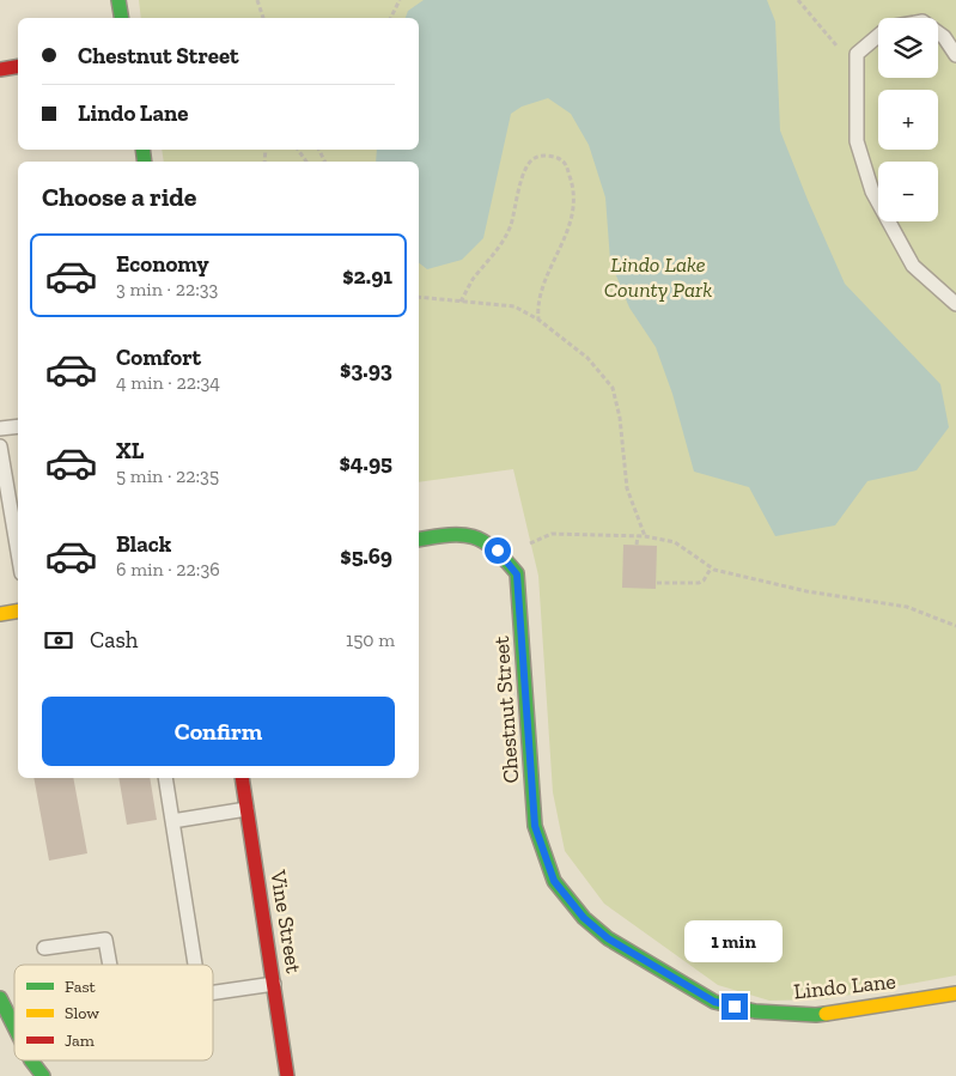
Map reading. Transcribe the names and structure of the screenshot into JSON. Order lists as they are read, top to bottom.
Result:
{
  "streets": {
    "street": ["Chestnut Street", "Vine Street", "Lindo Lane"]
  },
  "crossings": [
    ["Chestnut Street", "Lindo Lane"]
  ],
  "parks": ["Lindo Lake County Park"],
  "legend": ["Fast", "Slow", "Jam"],
  "page": {
    "map_buttons": ["+", "−"],
    "banner": ["Chestnut Street", "Lindo Lane"],
    "heading": "Choose a ride",
    "list": [
      {
        "name": "Economy",
        "note": "3 min · 22:33",
        "value": "$2.91"
      },
      {
        "name": "Comfort",
        "note": "4 min · 22:34",
        "value": "$3.93"
      },
      {
        "name": "XL",
        "note": "5 min · 22:35",
        "value": "$4.95"
      },
      {
        "name": "Black",
        "note": "6 min · 22:36",
        "value": "$5.69"
      }
    ],
    "pay": ["Cash", "150 m"],
    "buttons": "Confirm",
    "bubble": "1 min"
  }
}
